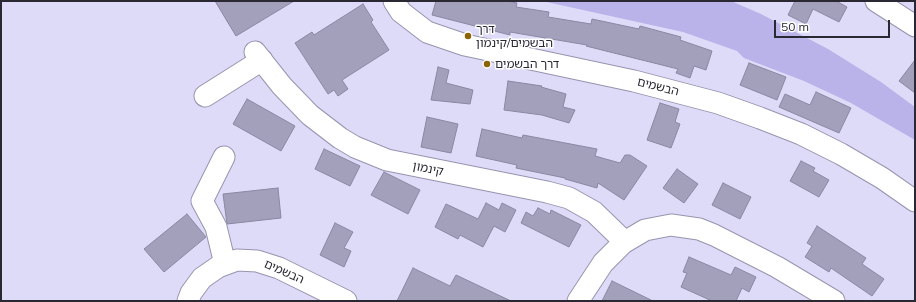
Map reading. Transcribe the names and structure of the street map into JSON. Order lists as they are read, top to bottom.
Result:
{
  "streets": {
    "street": ["הבשמים", "קינמון"]
  },
  "places": ["דרך הבשמים/קינמון", "דרך הבשמים"],
  "scale_bar": "50 m"
}
